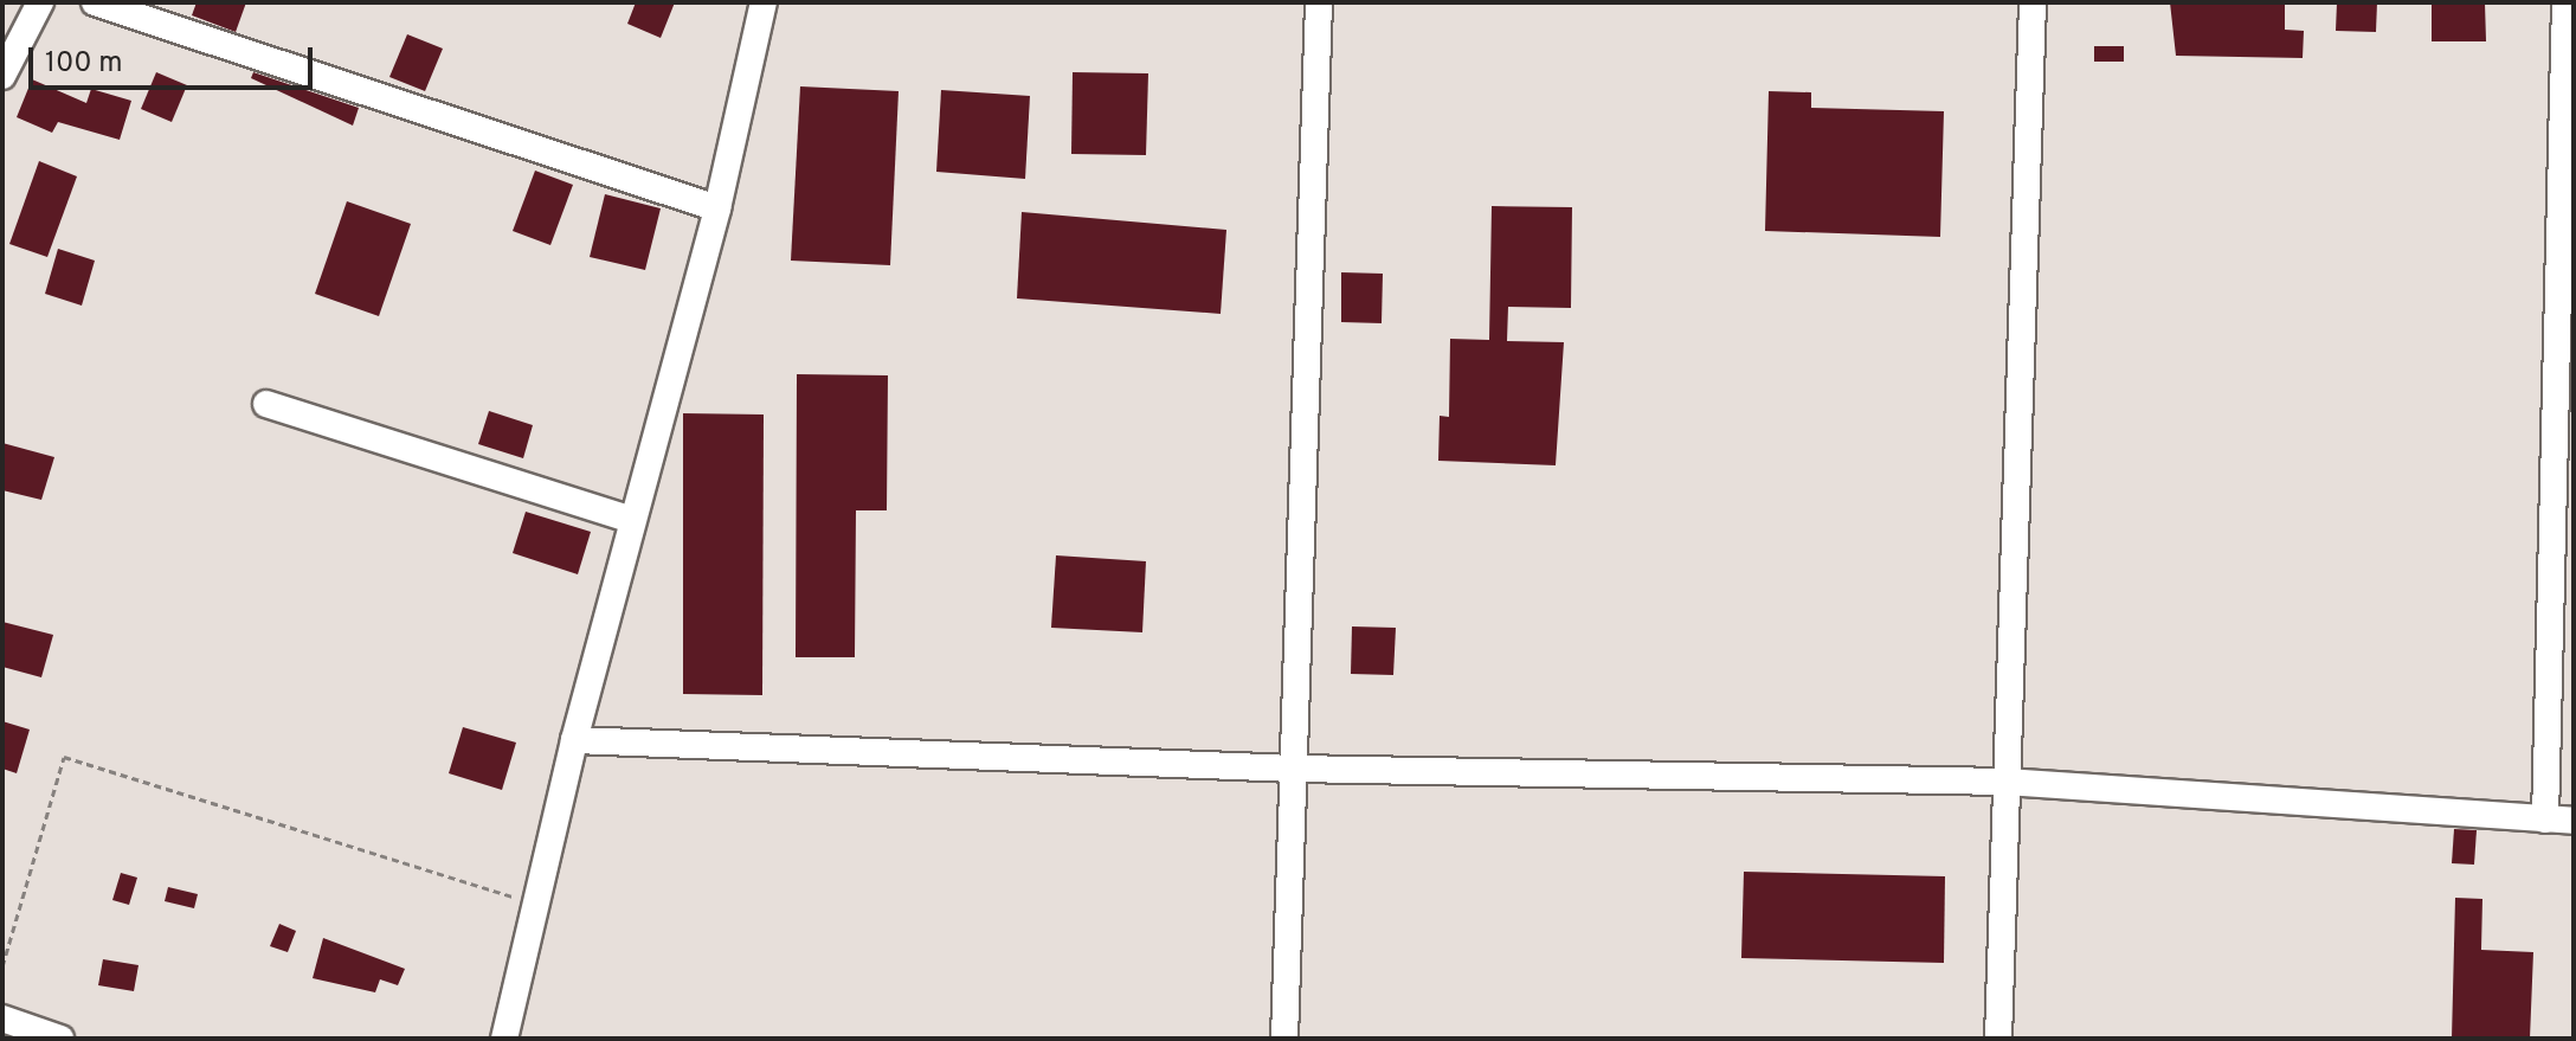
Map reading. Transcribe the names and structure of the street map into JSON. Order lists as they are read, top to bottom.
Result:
{
  "scale_bar": "100 m"
}
